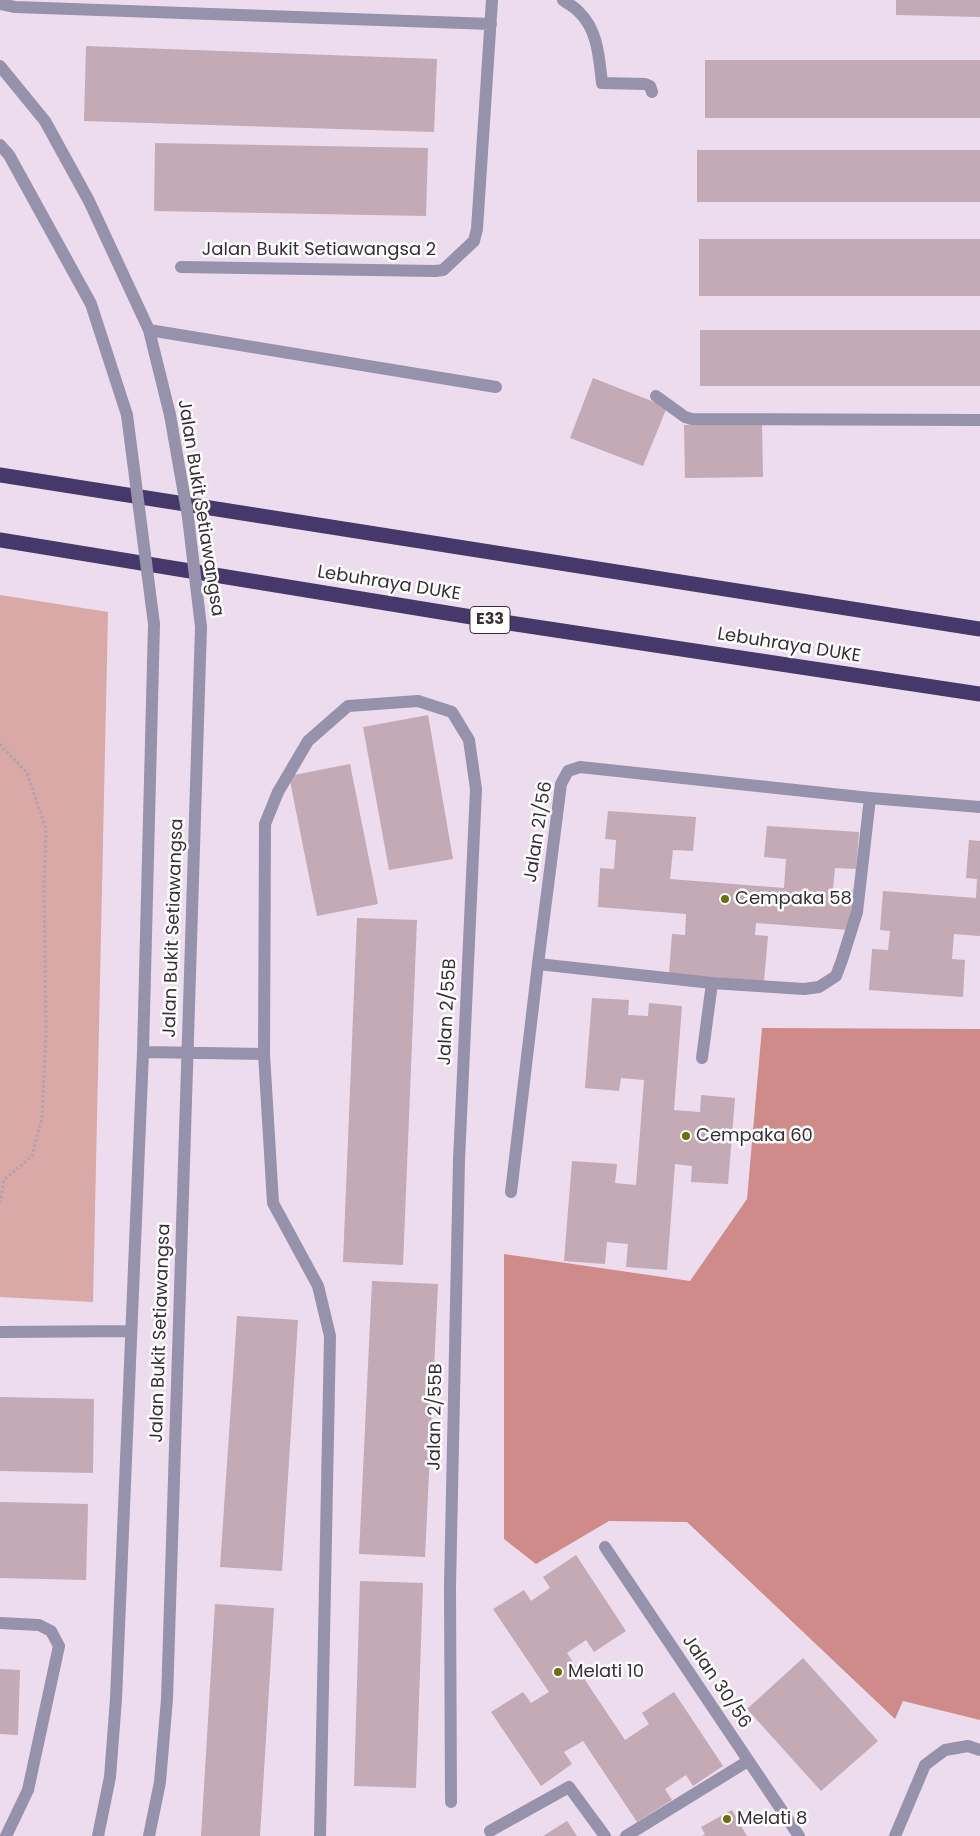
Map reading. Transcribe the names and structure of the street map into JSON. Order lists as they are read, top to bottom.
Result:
{
  "streets": {
    "highway": ["Lebuhraya DUKE", "E33"],
    "street": [
      "Jalan Bukit Setiawangsa 2",
      "Jalan Bukit Setiawangsa",
      "Jalan 21/56",
      "Jalan 2/55B",
      "Jalan 30/56"
    ]
  },
  "places": [
    "Cempaka 58",
    "Cempaka 60",
    "Melati 10",
    "Melati 8"
  ]
}
